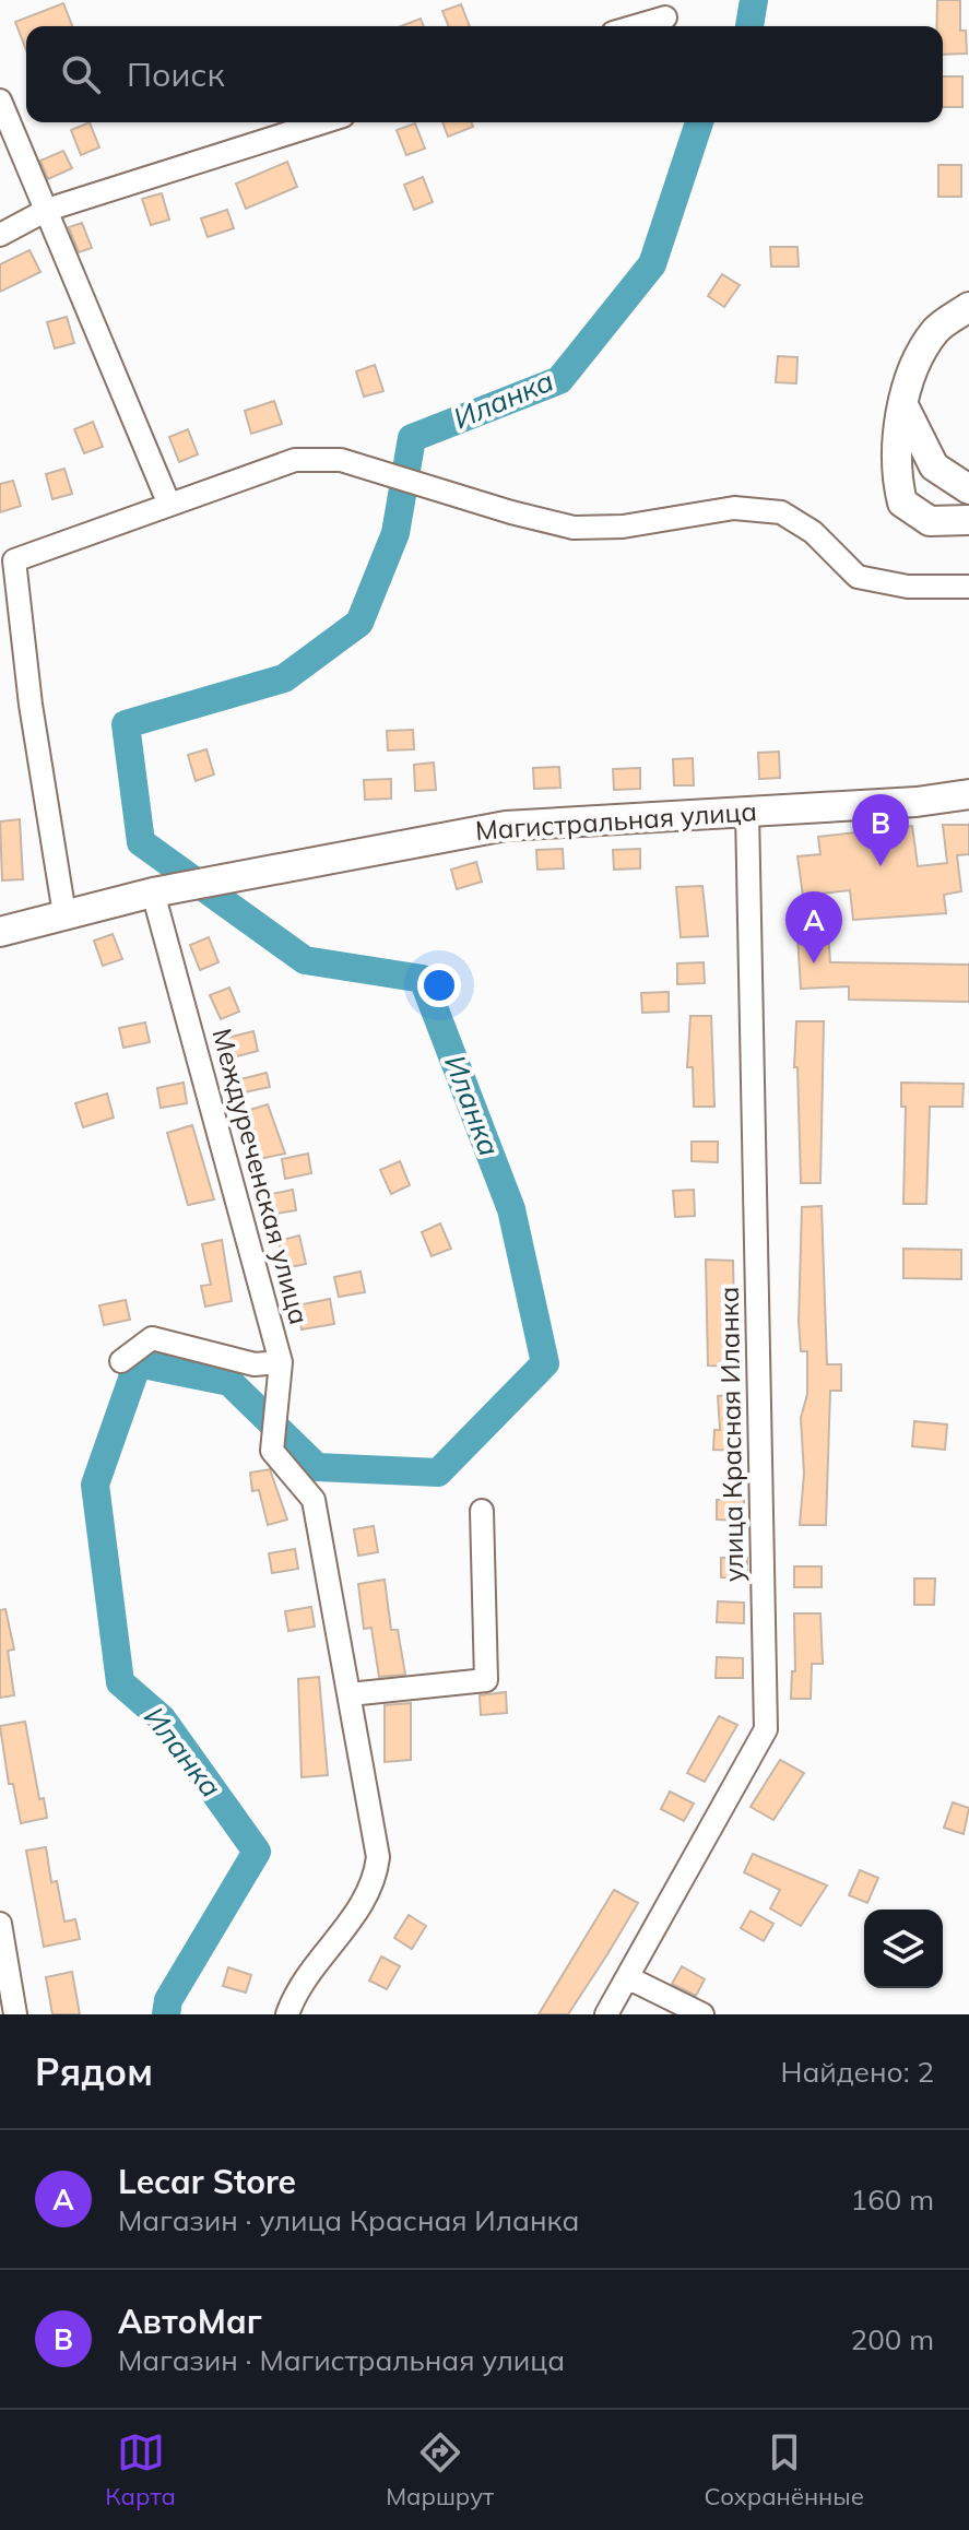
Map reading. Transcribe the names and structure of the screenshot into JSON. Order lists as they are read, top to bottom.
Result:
{
  "streets": {
    "main road": ["Магистральная улица"],
    "street": ["Междуреченская улица", "улица Красная Иланка"]
  },
  "crossings": [
    ["Магистральная улица", "Междуреченская улица"],
    ["Магистральная улица", "улица Красная Иланка"]
  ],
  "water": ["Иланка"],
  "page": {
    "search": "Поиск",
    "pins": ["B", "A"],
    "heading": ["Рядом", "Найдено: 2"],
    "list": [
      {
        "mark": "A",
        "name": "Lecar Store",
        "note": "Магазин · улица Красная Иланка",
        "value": "160 m"
      },
      {
        "mark": "B",
        "name": "АвтоМаг",
        "note": "Магазин · Магистральная улица",
        "value": "200 m"
      }
    ],
    "nav": ["Карта", "Маршрут", "Сохранённые"]
  }
}
